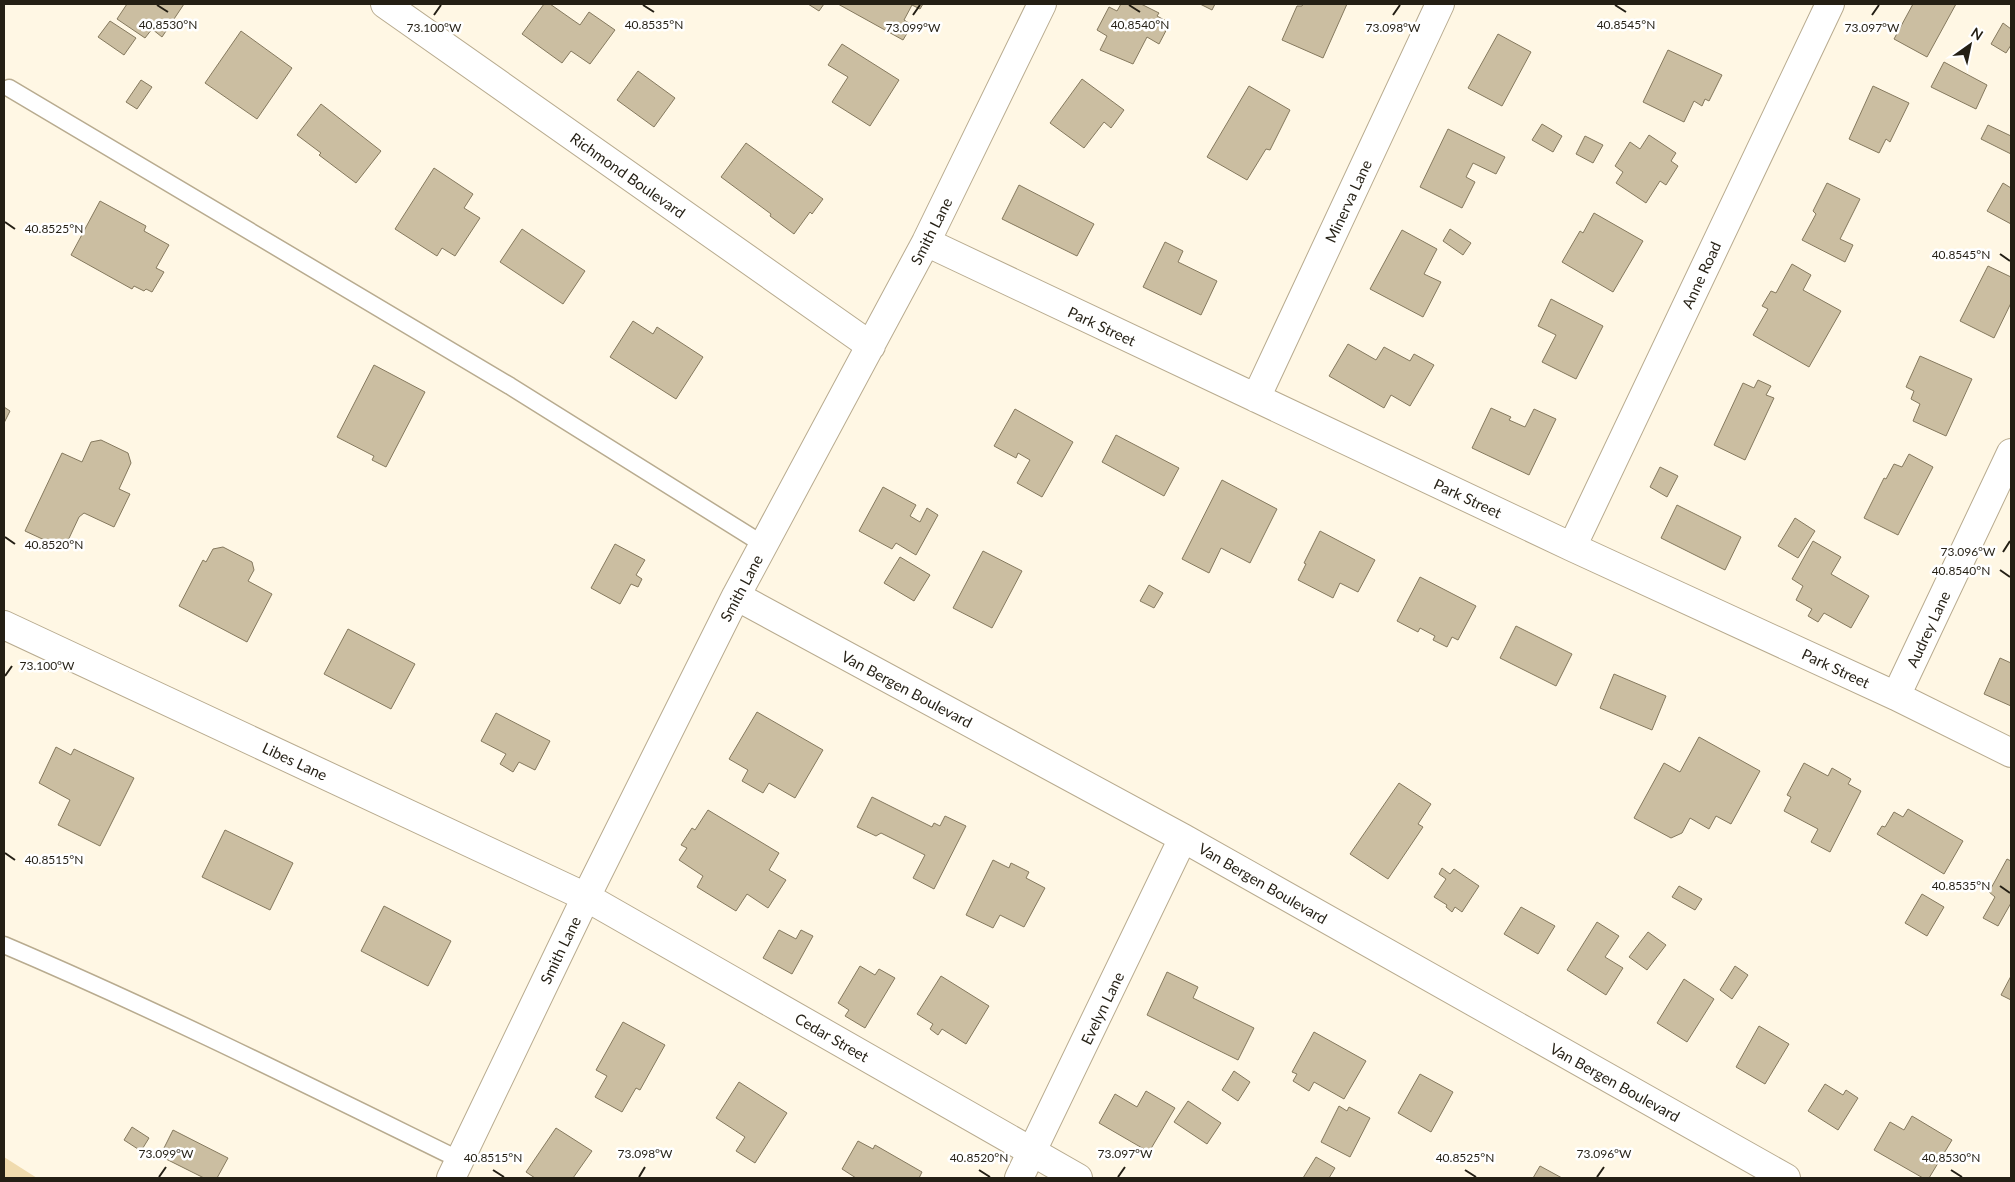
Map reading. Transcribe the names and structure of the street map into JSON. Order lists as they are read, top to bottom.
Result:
{
  "streets": {
    "street": [
      "Richmond Boulevard",
      "Minerva Lane",
      "Smith Lane",
      "Anne Road",
      "Park Street",
      "Audrey Lane",
      "Van Bergen Boulevard",
      "Libes Lane",
      "Evelyn Lane",
      "Cedar Street"
    ]
  },
  "crossings": [
    ["Richmond Boulevard", "Smith Lane"],
    ["Minerva Lane", "Park Street"],
    ["Smith Lane", "Park Street"],
    ["Smith Lane", "Van Bergen Boulevard"],
    ["Smith Lane", "Libes Lane"],
    ["Smith Lane", "Cedar Street"],
    ["Anne Road", "Park Street"],
    ["Park Street", "Audrey Lane"],
    ["Van Bergen Boulevard", "Evelyn Lane"],
    ["Libes Lane", "Cedar Street"],
    ["Evelyn Lane", "Cedar Street"]
  ],
  "north": "top right",
  "coordinates": [
    "40.8530°N",
    "40.8535°N",
    "40.8540°N",
    "40.8545°N",
    "73.100°W",
    "73.099°W",
    "73.098°W",
    "73.097°W",
    "40.8525°N",
    "40.8520°N",
    "73.096°W",
    "40.8515°N"
  ]
}
